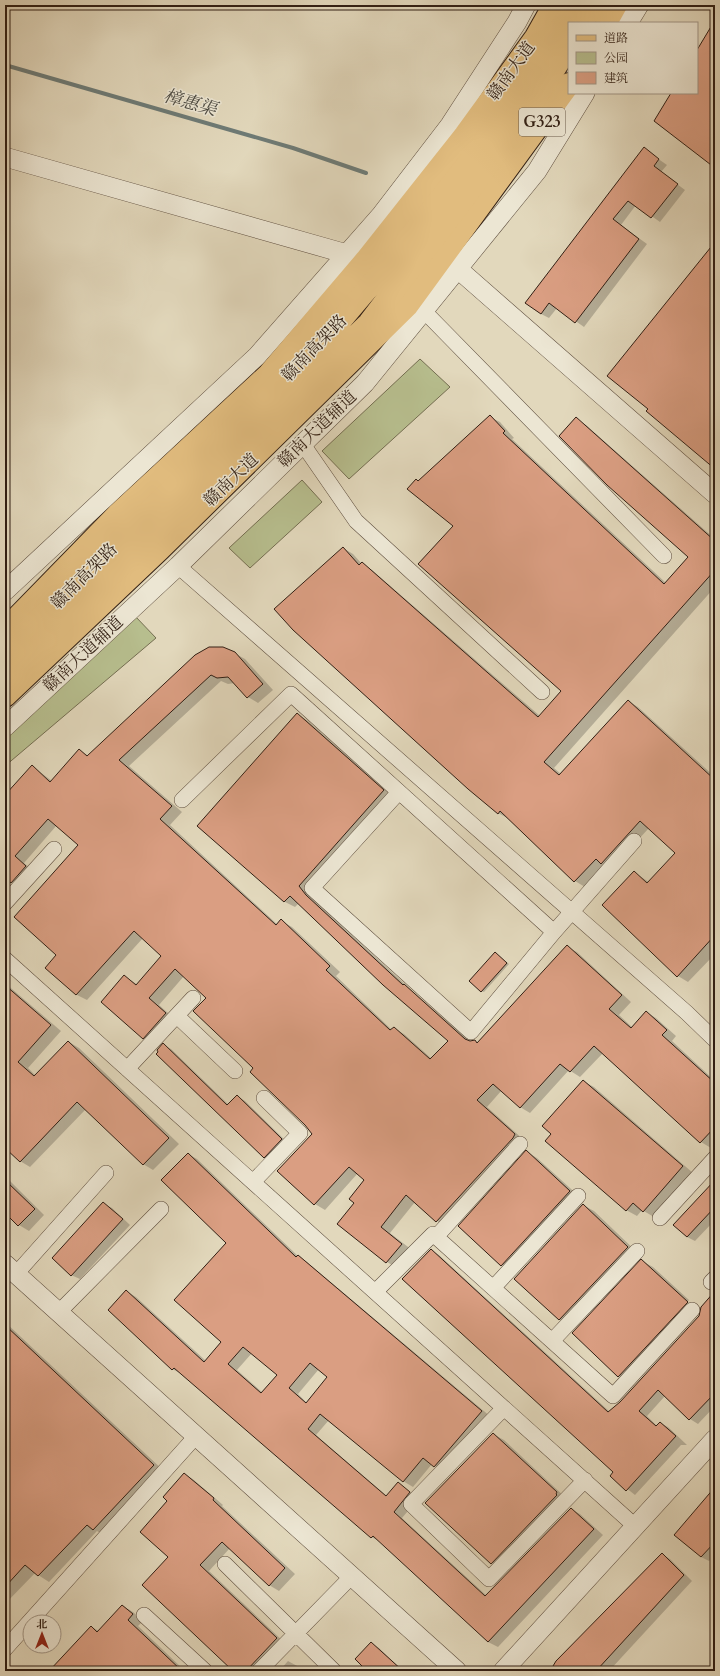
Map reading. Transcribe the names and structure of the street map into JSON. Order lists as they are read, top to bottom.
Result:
{
  "streets": {
    "main road": ["赣南大道", "G323", "赣南高架路"],
    "street": ["赣南大道辅道"]
  },
  "crossings": [
    ["赣南大道", "赣南大道辅道"]
  ],
  "water": ["樟惠渠"],
  "legend": ["道路", "公园", "建筑"],
  "north": "top"
}
